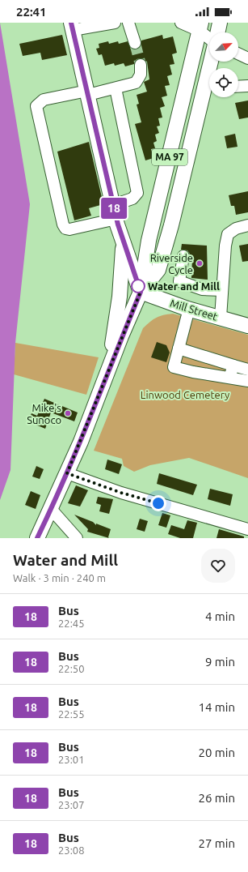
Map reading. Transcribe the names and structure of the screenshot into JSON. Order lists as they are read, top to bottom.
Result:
{
  "streets": {
    "main road": ["MA 97", "Mill Street"]
  },
  "crossings": [
    ["MA 97", "Mill Street"]
  ],
  "parks": ["Linwood Cemetery"],
  "places": ["Riverside Cycle", "Water and Mill", "Mike's Sunoco"],
  "lines": ["bus line 18"],
  "north": "top right",
  "page": {
    "status": "22:41",
    "on_map": "18",
    "heading": ["Water and Mill", "Walk · 3 min · 240 m"],
    "list": [
      {
        "mark": "18",
        "name": "Bus",
        "note": "22:45",
        "value": "4 min"
      },
      {
        "mark": "18",
        "name": "Bus",
        "note": "22:50",
        "value": "9 min"
      },
      {
        "mark": "18",
        "name": "Bus",
        "note": "22:55",
        "value": "14 min"
      },
      {
        "mark": "18",
        "name": "Bus",
        "note": "23:01",
        "value": "20 min"
      },
      {
        "mark": "18",
        "name": "Bus",
        "note": "23:07",
        "value": "26 min"
      },
      {
        "mark": "18",
        "name": "Bus",
        "note": "23:08",
        "value": "27 min"
      }
    ]
  }
}
